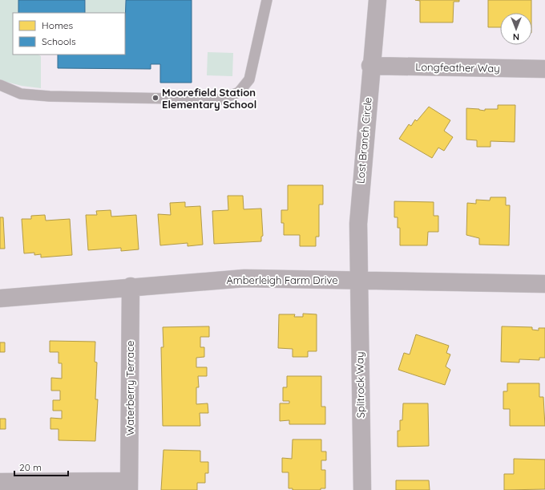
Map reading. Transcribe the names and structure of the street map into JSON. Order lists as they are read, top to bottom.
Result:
{
  "streets": {
    "street": [
      "Longfeather Way",
      "Lost Branch Circle",
      "Amberleigh Farm Drive",
      "Splitrock Way",
      "Waterberry Terrace"
    ]
  },
  "crossings": [
    ["Longfeather Way", "Lost Branch Circle"],
    ["Lost Branch Circle", "Amberleigh Farm Drive"],
    ["Lost Branch Circle", "Splitrock Way"],
    ["Amberleigh Farm Drive", "Splitrock Way"],
    ["Amberleigh Farm Drive", "Waterberry Terrace"]
  ],
  "places": ["Moorefield Station Elementary School"],
  "legend": ["Homes", "Schools"],
  "scale_bar": "20 m",
  "north": "bottom"
}
